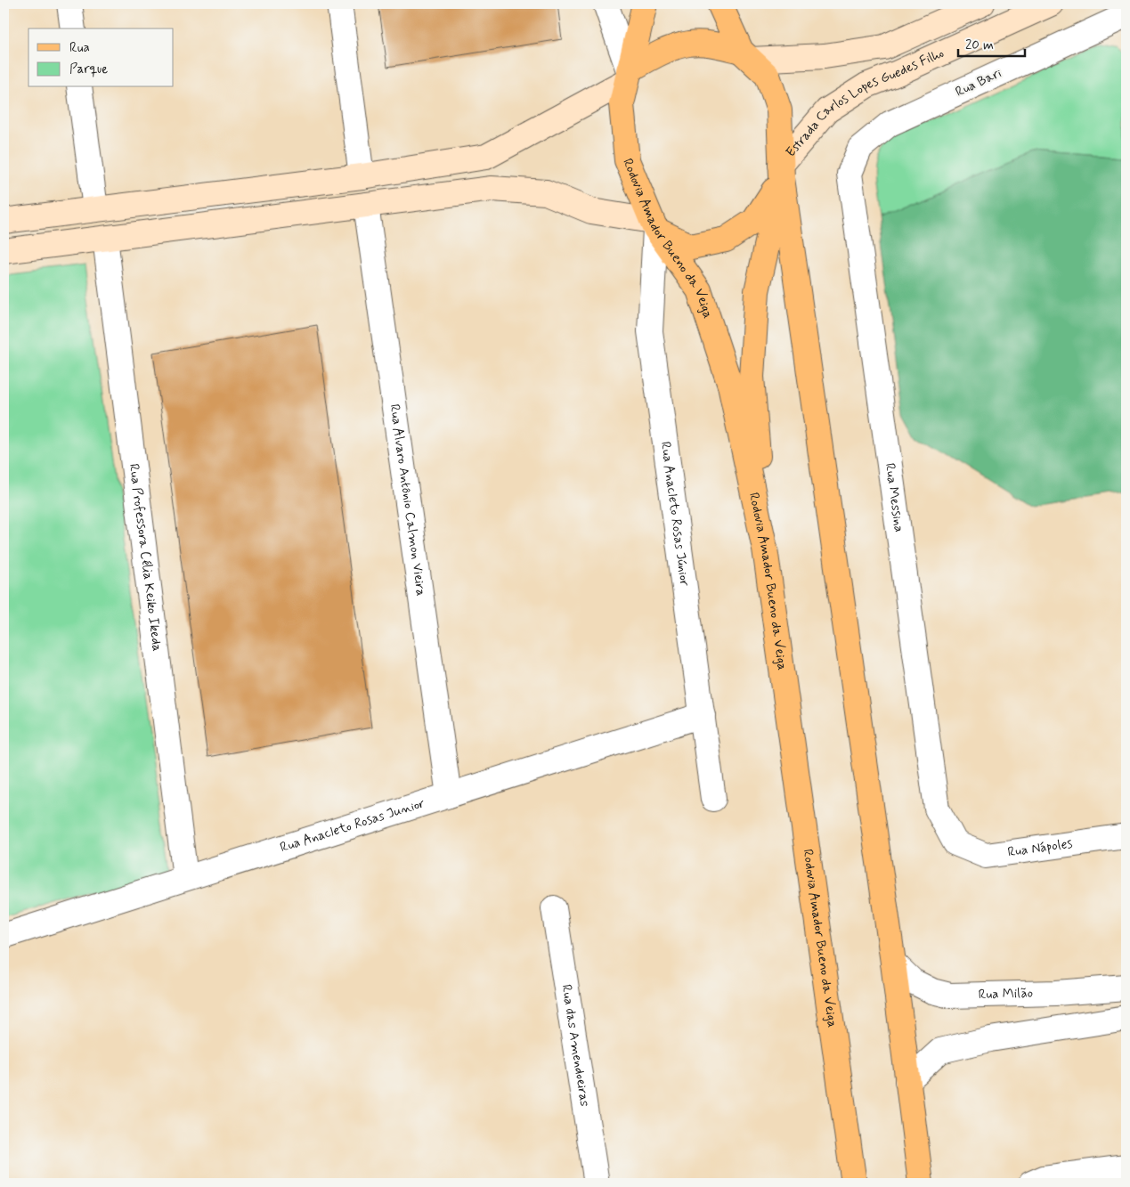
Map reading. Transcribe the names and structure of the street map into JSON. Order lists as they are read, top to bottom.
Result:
{
  "streets": {
    "main road": ["Rodovia Amador Bueno da Veiga"],
    "street": [
      "Rua Bari",
      "Estrada Carlos Lopes Guedes Filho",
      "Rua Messina",
      "Rua Alvaro Antônio Calmon Vieira",
      "Rua Anacleto Rosas Júnior",
      "Rua Professora Célia Keiko Ikeda",
      "Rua Anacleto Rosas Junior",
      "Rua Nápoles",
      "Rua Milão",
      "Rua das Amendoeiras"
    ]
  },
  "crossings": [
    ["Rua Bari", "Rua Messina"],
    ["Rodovia Amador Bueno da Veiga", "Rua Anacleto Rosas Júnior"],
    ["Rua Messina", "Rua Nápoles"],
    ["Rua Alvaro Antônio Calmon Vieira", "Rua Anacleto Rosas Junior"],
    ["Rua Anacleto Rosas Júnior", "Rua Anacleto Rosas Junior"],
    ["Rua Professora Célia Keiko Ikeda", "Rua Anacleto Rosas Junior"]
  ],
  "legend": ["Rua", "Parque"],
  "scale_bar": "20 m"
}
